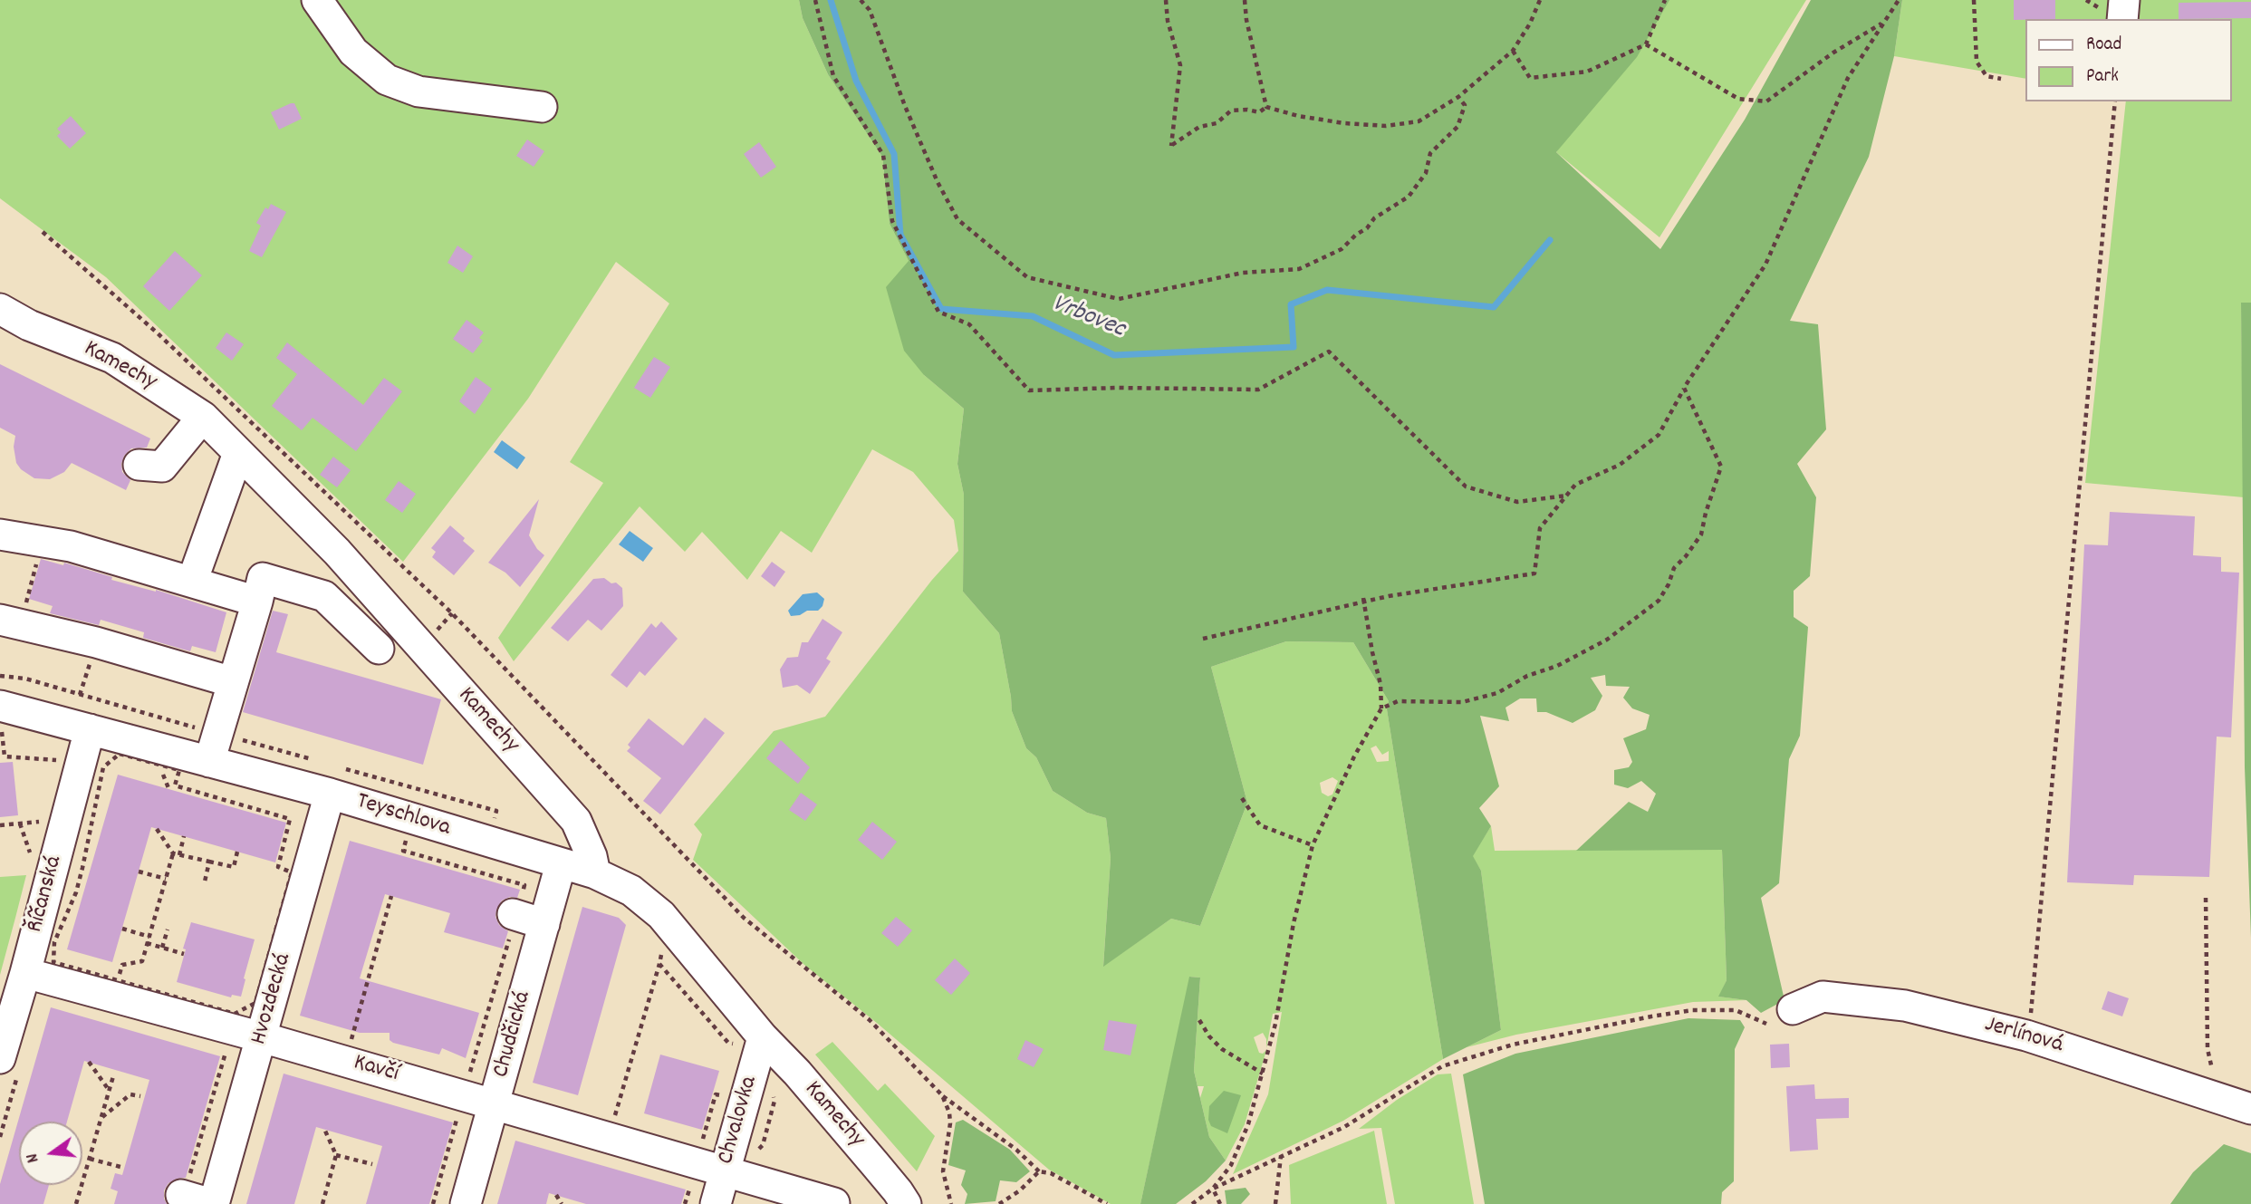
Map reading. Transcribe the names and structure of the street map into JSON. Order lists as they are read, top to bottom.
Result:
{
  "streets": {
    "street": [
      "Kamechy",
      "Teyschlova",
      "Říčanská",
      "Hvozdecká",
      "Chudčická",
      "Jerlínová",
      "Kavčí",
      "Chvalovka"
    ]
  },
  "crossings": [
    ["Kamechy", "Teyschlova"],
    ["Kamechy", "Chvalovka"],
    ["Teyschlova", "Říčanská"],
    ["Teyschlova", "Hvozdecká"],
    ["Teyschlova", "Chudčická"],
    ["Říčanská", "Kavčí"],
    ["Hvozdecká", "Kavčí"],
    ["Chudčická", "Kavčí"],
    ["Kavčí", "Chvalovka"]
  ],
  "water": ["Vrbovec"],
  "legend": ["Road", "Park"],
  "north": "left"
}
